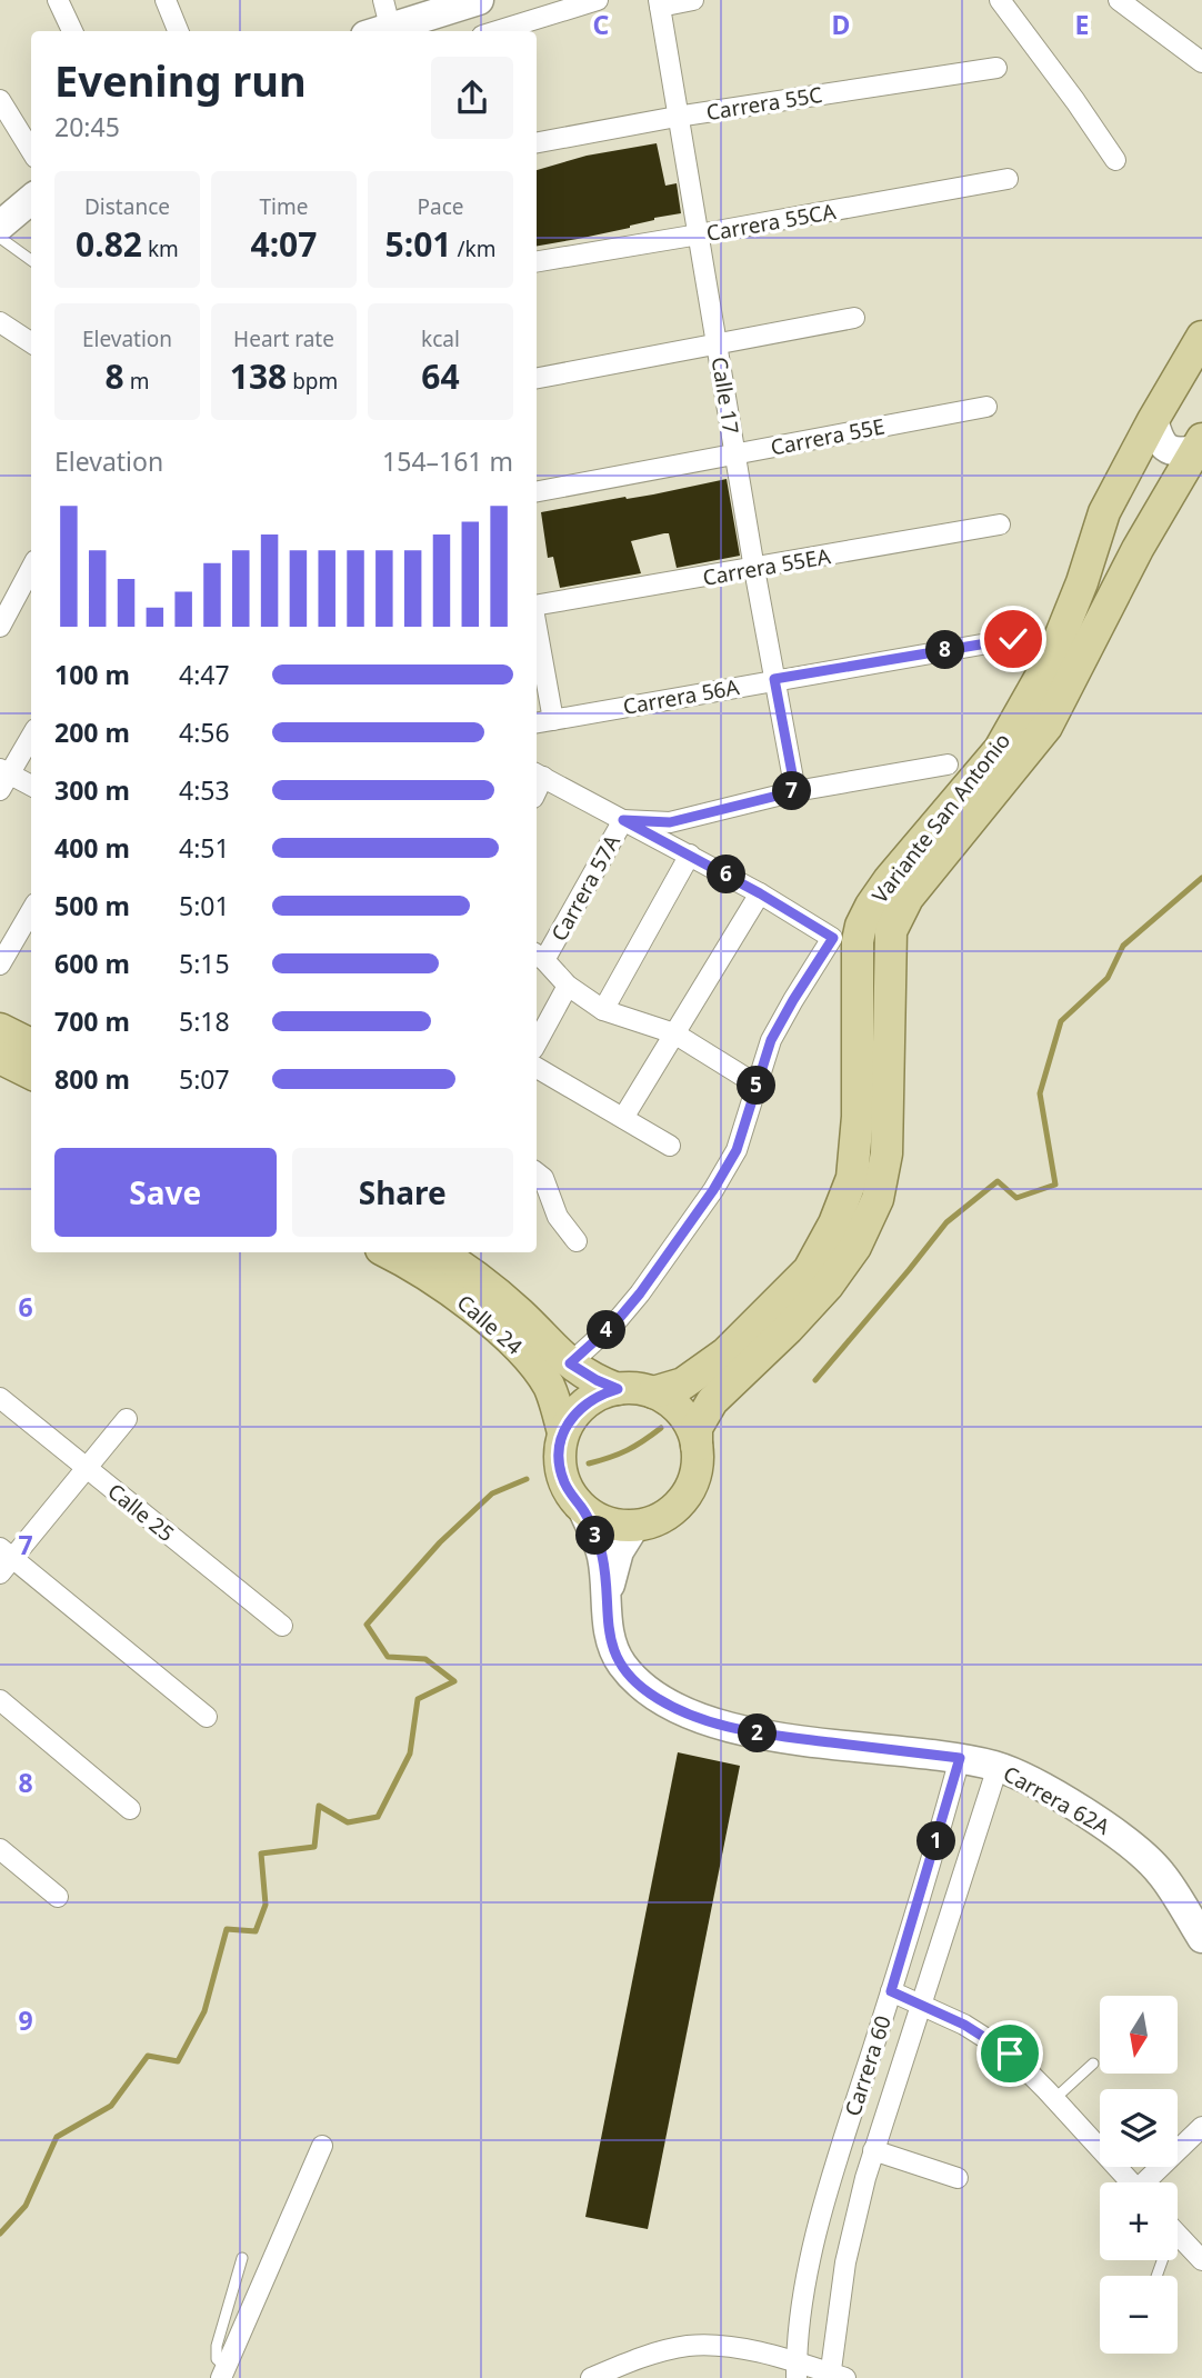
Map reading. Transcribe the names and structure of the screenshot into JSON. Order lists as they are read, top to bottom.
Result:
{
  "streets": {
    "main road": ["Variante San Antonio", "Calle 24"],
    "street": [
      "Carrera 55C",
      "Carrera 55CA",
      "Calle 17",
      "Carrera 55E",
      "Carrera 55EA",
      "Carrera 56A",
      "Carrera 57A",
      "Calle 25",
      "Carrera 62A",
      "Carrera 60"
    ]
  },
  "crossings": [
    ["Carrera 55C", "Calle 17"],
    ["Carrera 55CA", "Calle 17"],
    ["Calle 17", "Carrera 55E"],
    ["Calle 17", "Carrera 55EA"],
    ["Calle 17", "Carrera 56A"],
    ["Calle 17", "Carrera 57A"],
    ["Variante San Antonio", "Calle 24"],
    ["Variante San Antonio", "Carrera 62A"],
    ["Calle 24", "Carrera 62A"],
    ["Carrera 62A", "Carrera 60"]
  ],
  "north": "bottom",
  "page": {
    "heading": ["Evening run", "20:45"],
    "stats": [
      ["Distance", "0.82 km"],
      ["Time", "4:07"],
      ["Pace", "5:01 /km"],
      ["Elevation", "8 m"],
      ["Heart rate", "138 bpm"],
      ["kcal", "64"]
    ],
    "chart": ["Elevation", "154–161 m"],
    "pins": [
      "8",
      "7",
      "6",
      "5",
      "4",
      "3",
      "2",
      "1"
    ],
    "list": [
      {
        "name": "100 m",
        "note": "4:47"
      },
      {
        "name": "200 m",
        "note": "4:56"
      },
      {
        "name": "300 m",
        "note": "4:53"
      },
      {
        "name": "400 m",
        "note": "4:51"
      },
      {
        "name": "500 m",
        "note": "5:01"
      },
      {
        "name": "600 m",
        "note": "5:15"
      },
      {
        "name": "700 m",
        "note": "5:18"
      },
      {
        "name": "800 m",
        "note": "5:07"
      }
    ],
    "buttons": ["Save", "Share"],
    "map_buttons": ["+", "−"]
  },
  "grid": {
    "columns": ["C", "D", "E"],
    "rows": [
      "6",
      "7",
      "8",
      "9"
    ]
  }
}
